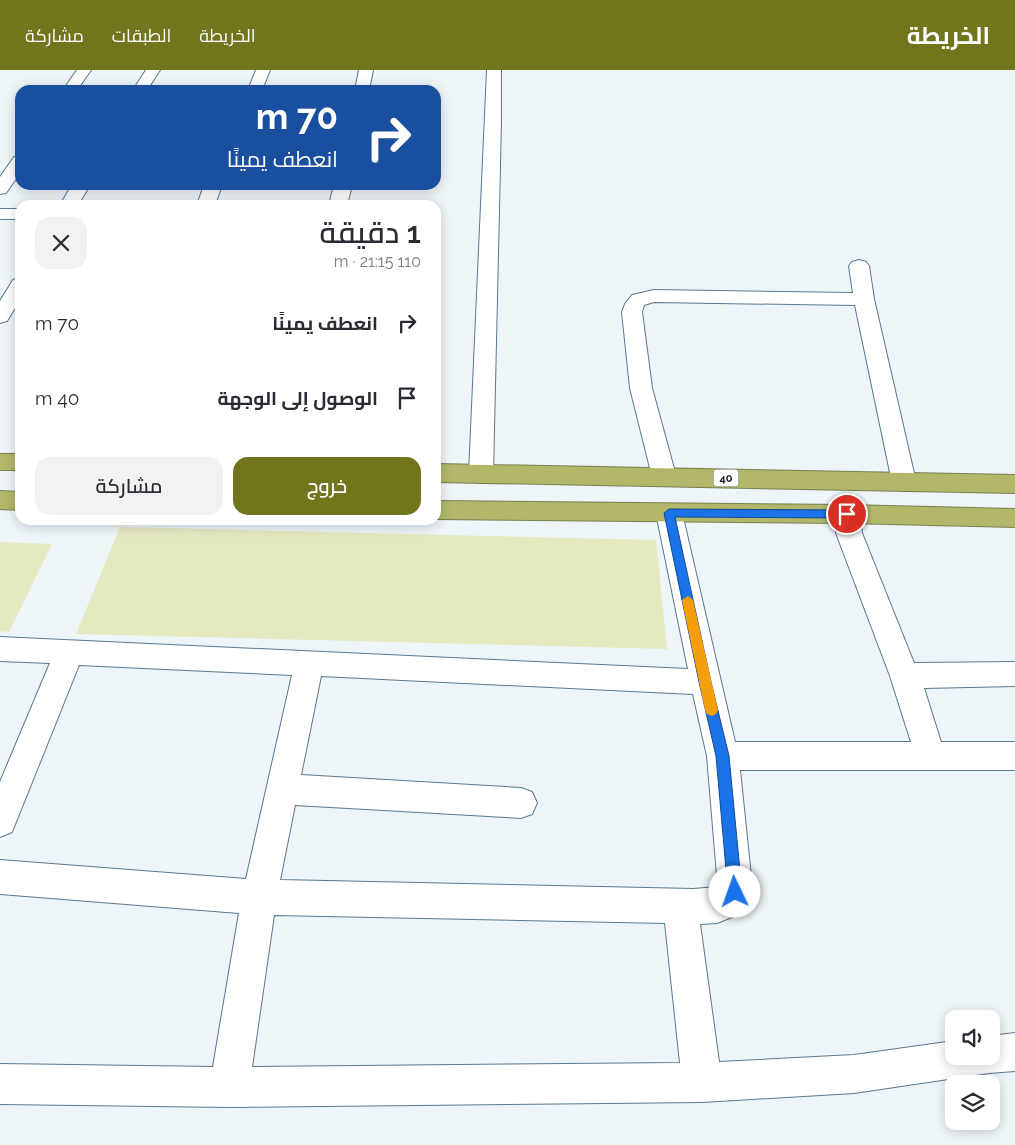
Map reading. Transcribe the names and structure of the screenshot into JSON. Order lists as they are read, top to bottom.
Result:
{
  "streets": {
    "highway": ["40"]
  },
  "page": {
    "header": "الخريطة",
    "nav": ["الخريطة", "الطبقات", "مشاركة"],
    "turn": ["70 m", "انعطف يمينًا"],
    "heading": ["1 دقيقة", "110 m · 21:15"],
    "list": [
      {
        "name": "انعطف يمينًا",
        "value": "70 m"
      },
      {
        "name": "الوصول إلى الوجهة",
        "value": "40 m"
      }
    ],
    "buttons": ["خروج", "مشاركة"]
  }
}
